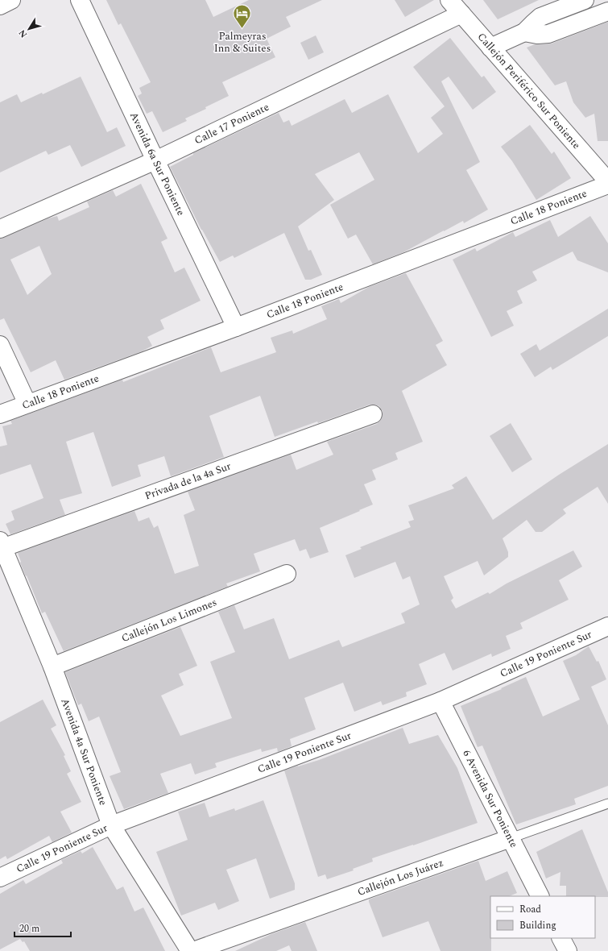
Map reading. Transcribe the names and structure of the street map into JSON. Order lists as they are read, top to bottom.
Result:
{
  "streets": {
    "street": [
      "Callejón Periférico Sur Poniente",
      "Calle 17 Poniente",
      "Avenida 6a Sur Poniente",
      "Calle 18 Poniente",
      "Privada de la 4a Sur",
      "Callejón Los Limones",
      "Calle 19 Poniente Sur",
      "Avenida 4a Sur Poniente",
      "6 Avenida Sur Poniente",
      "Callejón Los Juárez"
    ]
  },
  "crossings": [
    ["Callejón Periférico Sur Poniente", "Calle 17 Poniente"],
    ["Calle 17 Poniente", "Avenida 6a Sur Poniente"],
    ["Avenida 6a Sur Poniente", "Calle 18 Poniente"],
    ["Privada de la 4a Sur", "Avenida 4a Sur Poniente"],
    ["Callejón Los Limones", "Avenida 4a Sur Poniente"],
    ["Calle 19 Poniente Sur", "Avenida 4a Sur Poniente"],
    ["Calle 19 Poniente Sur", "6 Avenida Sur Poniente"],
    ["6 Avenida Sur Poniente", "Callejón Los Juárez"]
  ],
  "places": {
    "hotel": ["Palmeyras Inn & Suites"]
  },
  "legend": ["Road", "Building"],
  "scale_bar": "20 m",
  "north": "bottom left"
}
